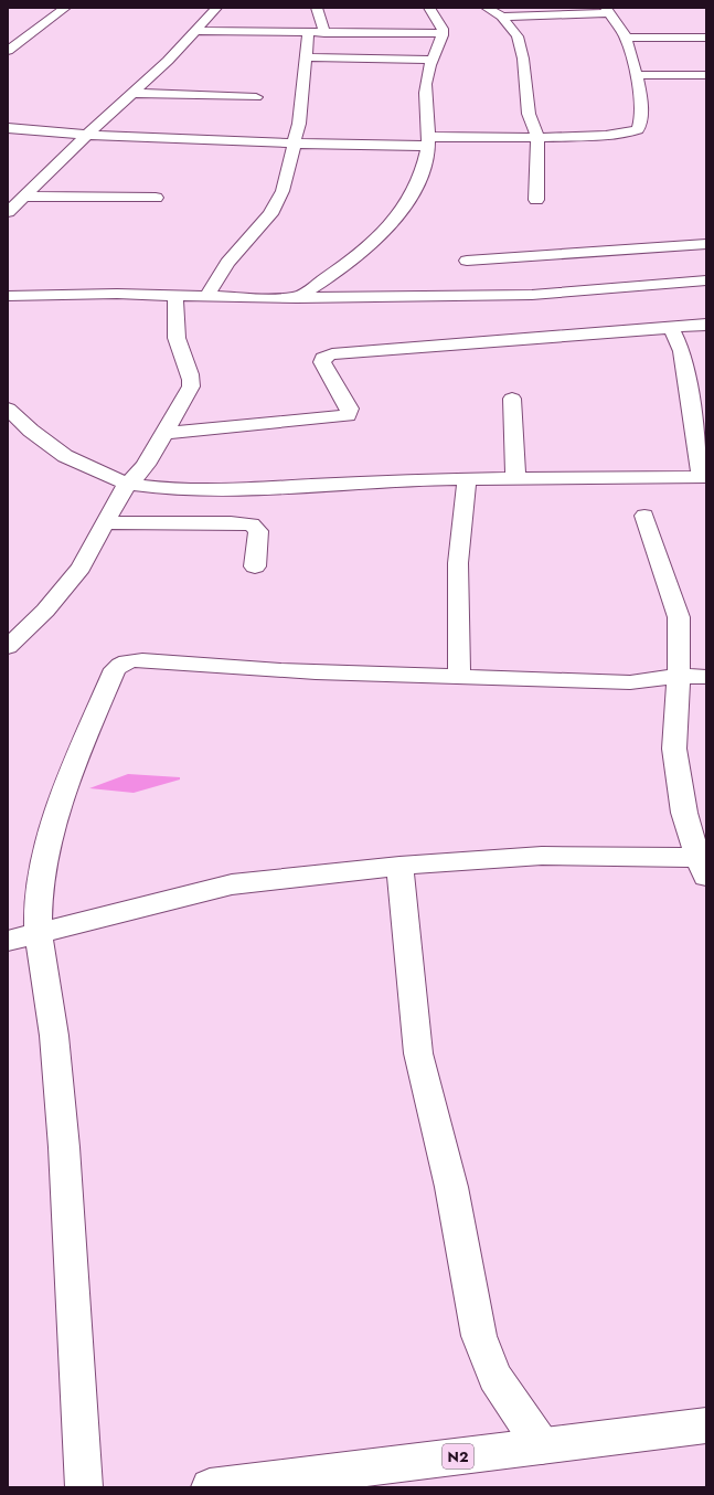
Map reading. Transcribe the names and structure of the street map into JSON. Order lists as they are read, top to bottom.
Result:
{
  "streets": {
    "main road": ["N2"]
  }
}
